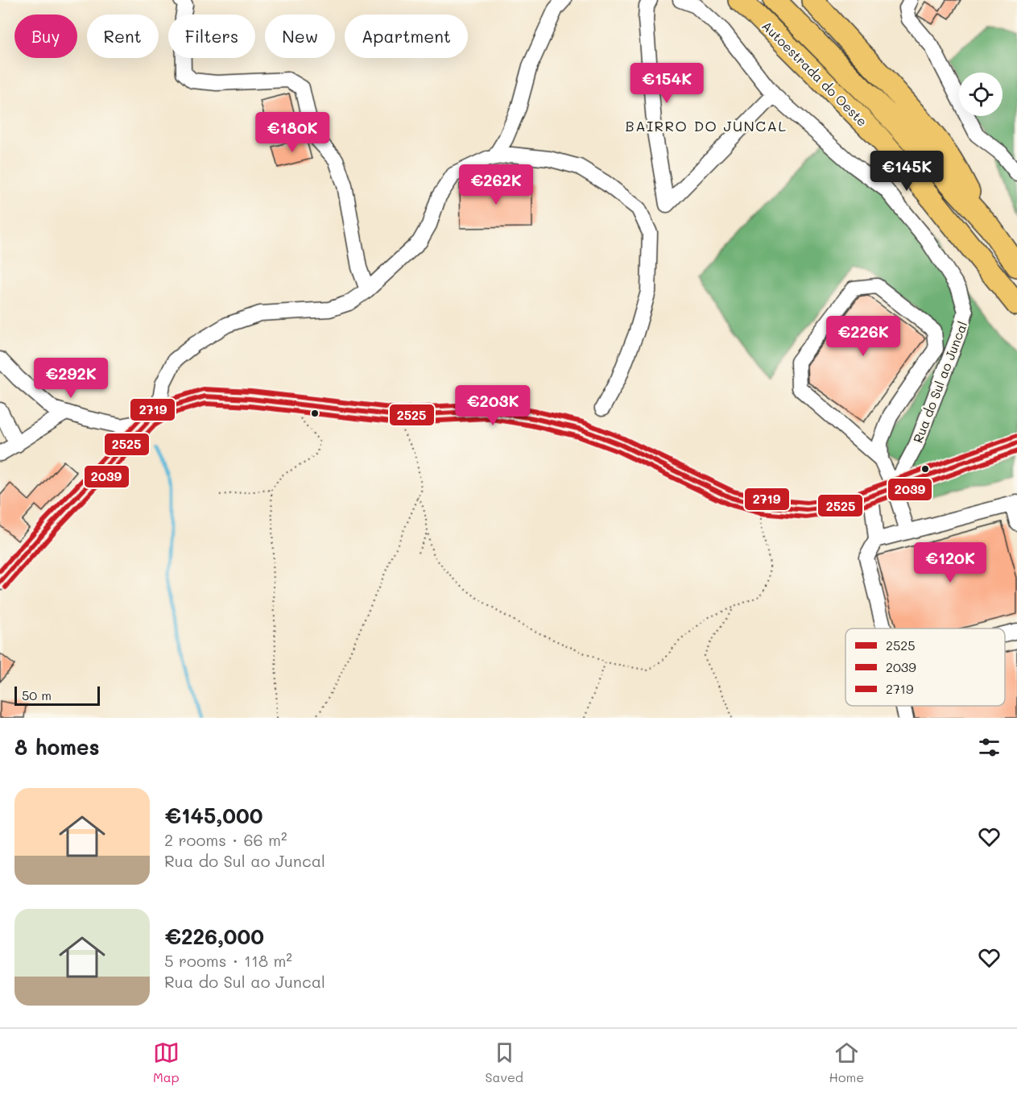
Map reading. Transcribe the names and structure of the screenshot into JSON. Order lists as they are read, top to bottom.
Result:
{
  "streets": {
    "highway": ["Autoestrada do Oeste"],
    "street": ["Rua do Sul ao Juncal"]
  },
  "districts": ["BAIRRO DO JUNCAL"],
  "lines": ["transit line 2719", "transit line 2525", "transit line 2039"],
  "legend": ["2525", "2039", "2719"],
  "scale_bar": "50 m",
  "page": {
    "chip": [
      "Buy",
      "Rent",
      "Filters",
      "New",
      "Apartment"
    ],
    "price": [
      "€154K",
      "€180K",
      "€145K",
      "€262K",
      "€226K",
      "€292K",
      "€203K",
      "€120K"
    ],
    "scale": "50 m",
    "heading": "8 homes",
    "list": [
      {
        "name": "€145,000",
        "note": "2 rooms · 66 m² · Rua do Sul ao Juncal"
      },
      {
        "name": "€226,000",
        "note": "5 rooms · 118 m² · Rua do Sul ao Juncal"
      }
    ],
    "tabs": ["Map", "Saved", "Home"]
  }
}
